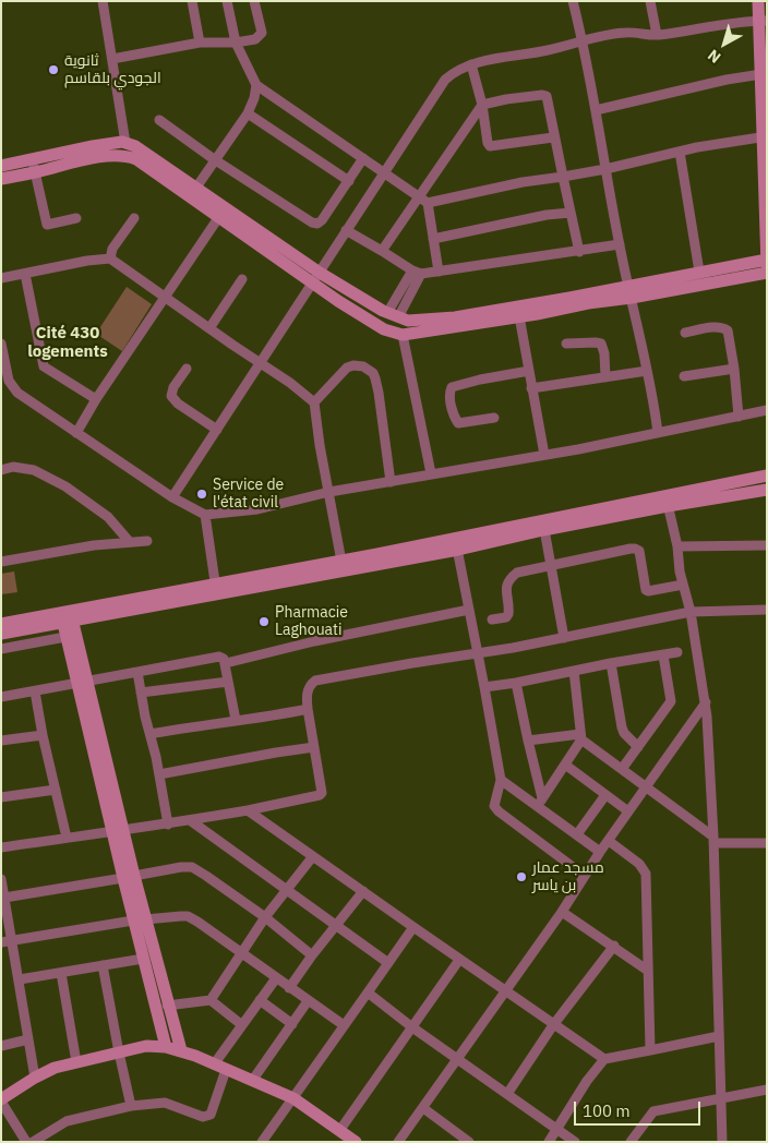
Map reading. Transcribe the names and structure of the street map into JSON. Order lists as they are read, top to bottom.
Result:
{
  "districts": ["Cité 430 logements"],
  "places": [
    "ثانوية الجودي بلقاسم",
    "Service de l'état civil",
    "Pharmacie Laghouati",
    "مسجد عمار بن ياسر"
  ],
  "scale_bar": "100 m",
  "north": "bottom left"
}
